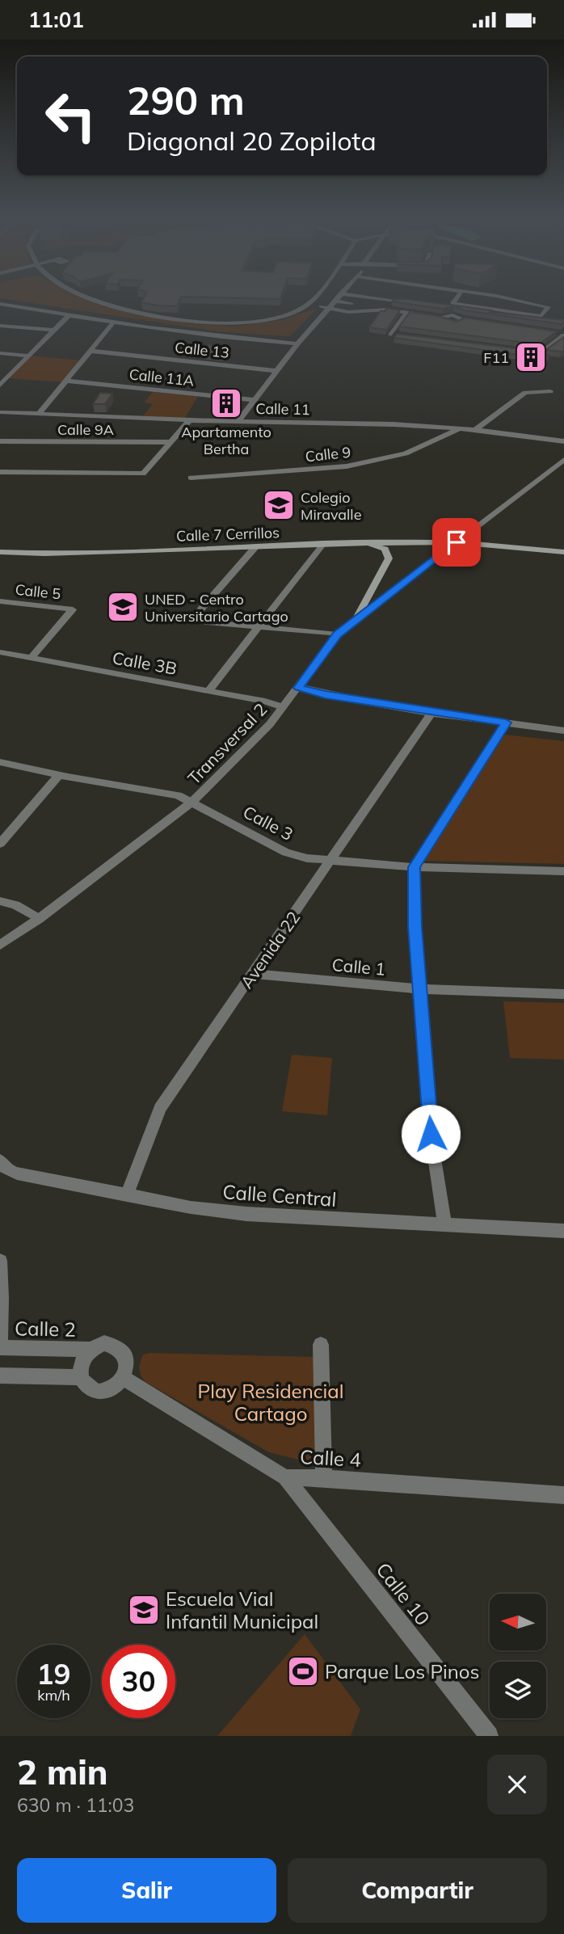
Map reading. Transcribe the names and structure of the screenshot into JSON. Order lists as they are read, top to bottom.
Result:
{
  "streets": {
    "main road": ["Calle 7 Cerrillos"],
    "street": [
      "Calle 13",
      "Calle 11A",
      "Calle 11",
      "Calle 9A",
      "Calle 9",
      "Calle 5",
      "Calle 3B",
      "Transversal 2",
      "Calle 3",
      "Avenida 22",
      "Calle 1",
      "Calle Central",
      "Calle 2",
      "Calle 4",
      "Calle 10"
    ]
  },
  "crossings": [
    ["Calle 11", "Calle 9"],
    ["Calle 7 Cerrillos", "Transversal 2"],
    ["Calle 5", "Calle 3B"],
    ["Calle 3B", "Transversal 2"],
    ["Transversal 2", "Calle 3"],
    ["Calle 3", "Avenida 22"],
    ["Avenida 22", "Calle 1"],
    ["Avenida 22", "Calle Central"],
    ["Calle 2", "Calle 4"],
    ["Calle 4", "Calle 10"]
  ],
  "parks": ["Play Residencial Cartago"],
  "places": {
    "building": ["F11", "Apartamento Bertha"],
    "school or university": ["Colegio Miravalle", "UNED - Centro Universitario Cartago", "Escuela Vial Infantil Municipal"],
    "sports": ["Parque Los Pinos"]
  },
  "north": "left",
  "page": {
    "status": "11:01",
    "turn": ["290 m", "Diagonal 20 Zopilota"],
    "speed": "19 km/h",
    "limit": "30",
    "heading": ["2 min", "630 m · 11:03"],
    "buttons": ["Salir", "Compartir"]
  }
}
